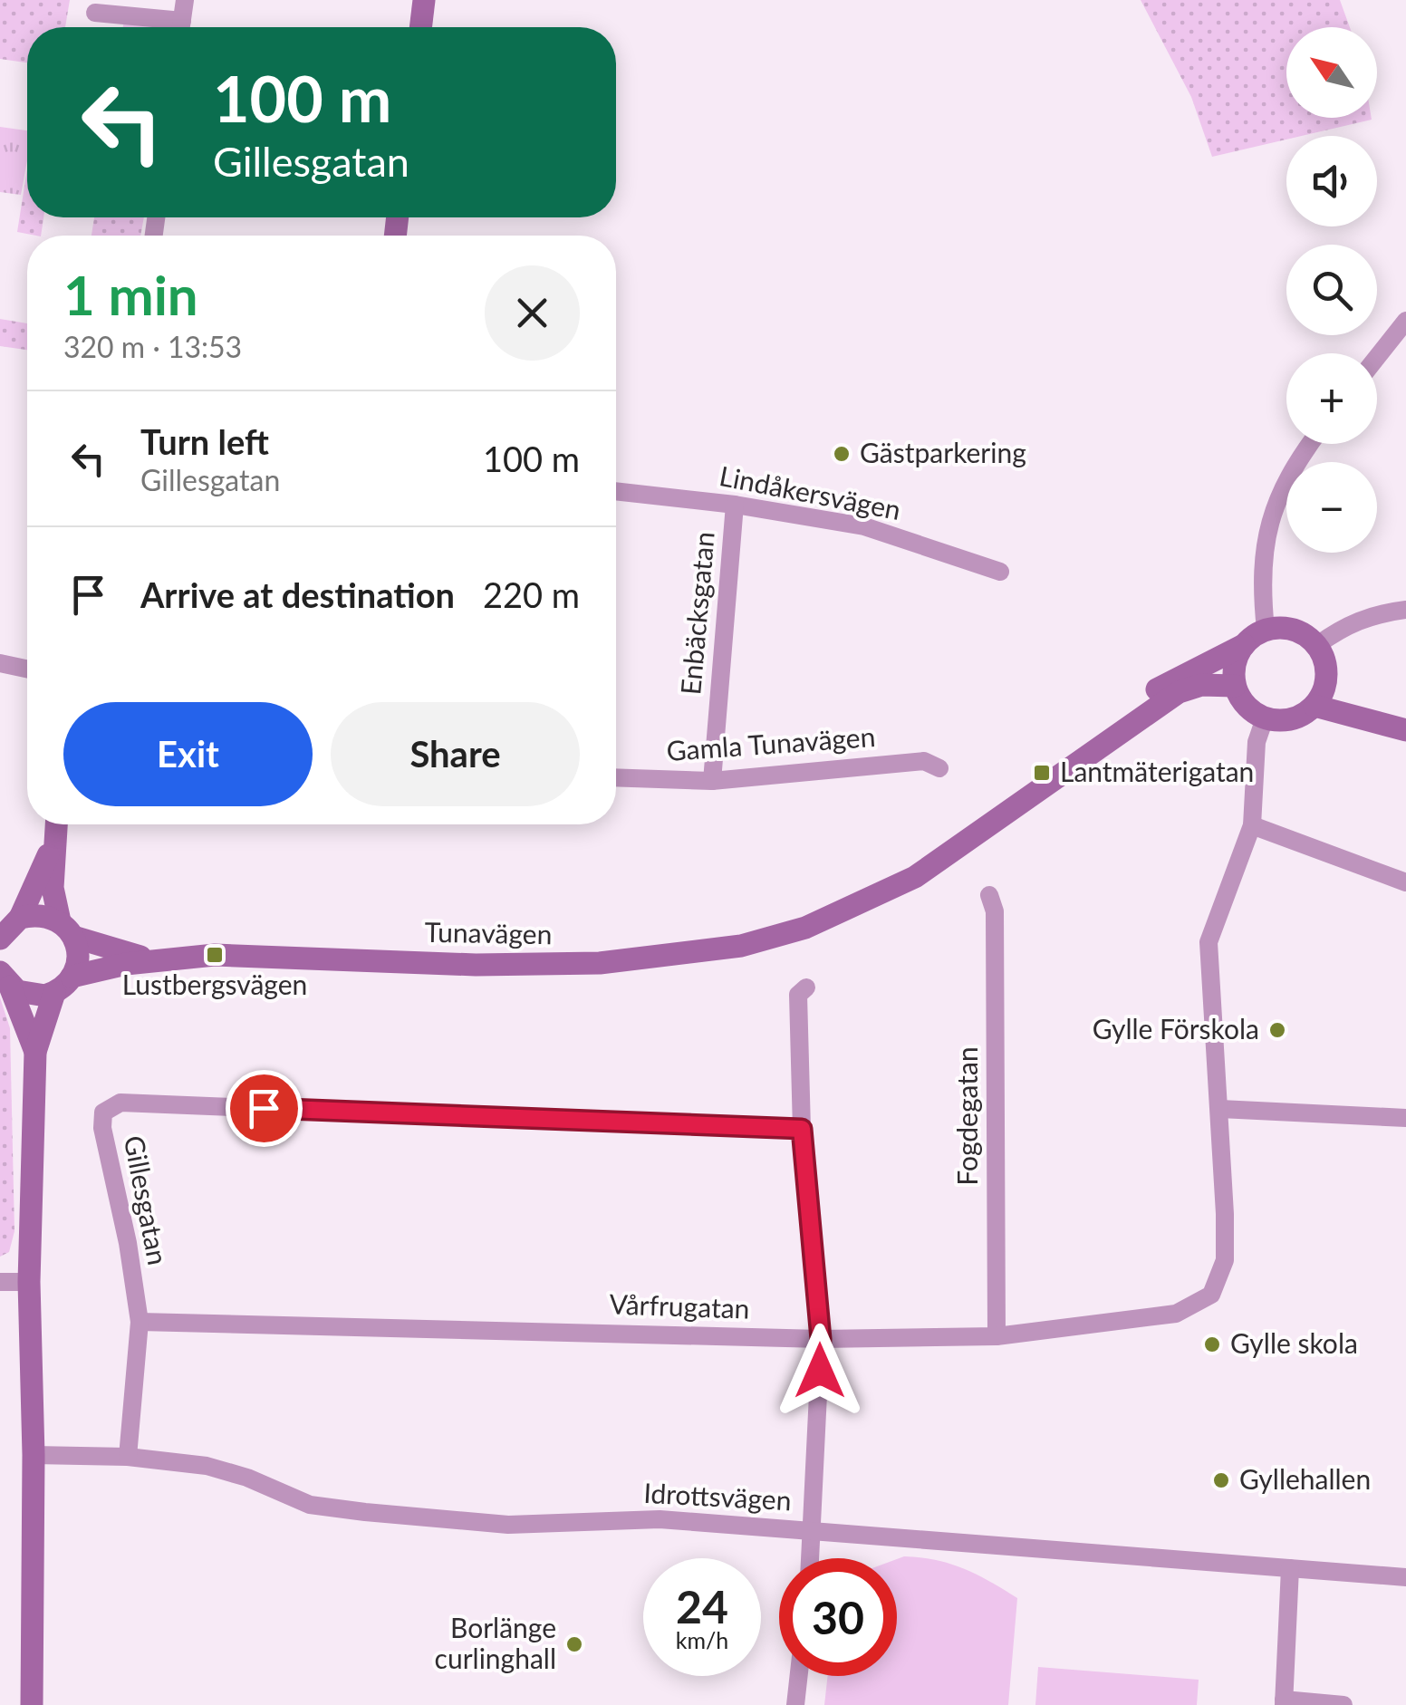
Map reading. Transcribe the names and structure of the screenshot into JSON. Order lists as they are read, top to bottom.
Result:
{
  "streets": {
    "street": [
      "Lindåkersvägen",
      "Enbäcksgatan",
      "Gamla Tunavägen",
      "Tunavägen",
      "Fogdegatan",
      "Gillesgatan",
      "Vårfrugatan",
      "Idrottsvägen"
    ]
  },
  "crossings": [
    ["Lindåkersvägen", "Enbäcksgatan"],
    ["Enbäcksgatan", "Gamla Tunavägen"],
    ["Fogdegatan", "Vårfrugatan"],
    ["Gillesgatan", "Vårfrugatan"],
    ["Gillesgatan", "Idrottsvägen"]
  ],
  "places": {
    "other": [
      "Gästparkering",
      "Gylle Förskola",
      "Gylle skola",
      "Gyllehallen",
      "Borlänge curlinghall"
    ],
    "transit": ["Lantmäterigatan", "Lustbergsvägen"]
  },
  "north": "top left",
  "page": {
    "map_buttons": ["+", "−"],
    "turn": ["100 m", "Gillesgatan"],
    "heading": ["1 min", "320 m · 13:53"],
    "list": [
      {
        "name": "Turn left",
        "note": "Gillesgatan",
        "value": "100 m"
      },
      {
        "name": "Arrive at destination",
        "value": "220 m"
      }
    ],
    "buttons": ["Exit", "Share"],
    "speed": "24 km/h",
    "limit": "30"
  }
}
